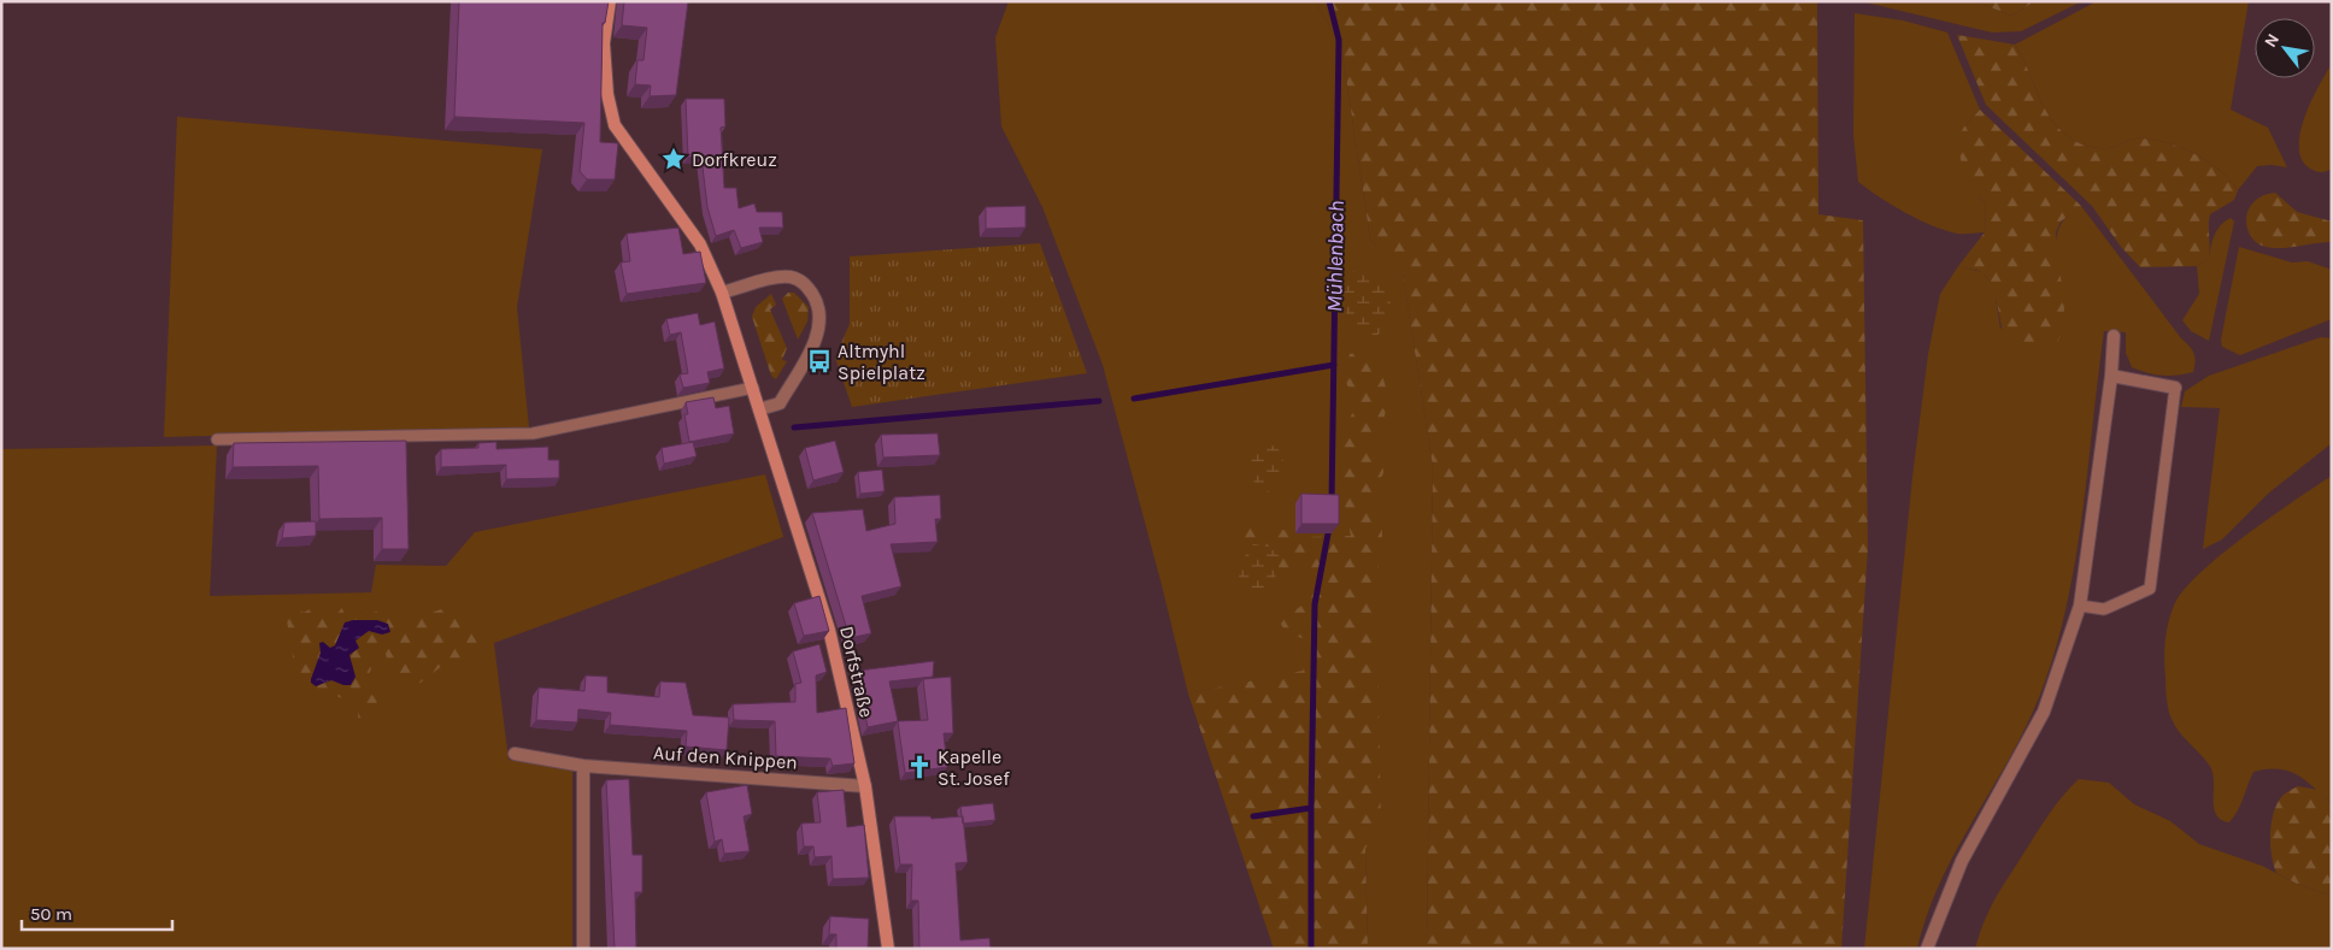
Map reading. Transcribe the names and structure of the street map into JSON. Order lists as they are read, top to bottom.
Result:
{
  "streets": {
    "main road": ["Dorfstraße"],
    "street": ["Auf den Knippen"]
  },
  "crossings": [
    ["Dorfstraße", "Auf den Knippen"]
  ],
  "water": ["Mühlenbach"],
  "places": {
    "place": ["Dorfkreuz"],
    "bus stop": ["Altmyhl Spielplatz"],
    "church": ["Kapelle St. Josef"]
  },
  "scale_bar": "50 m",
  "north": "top left"
}
